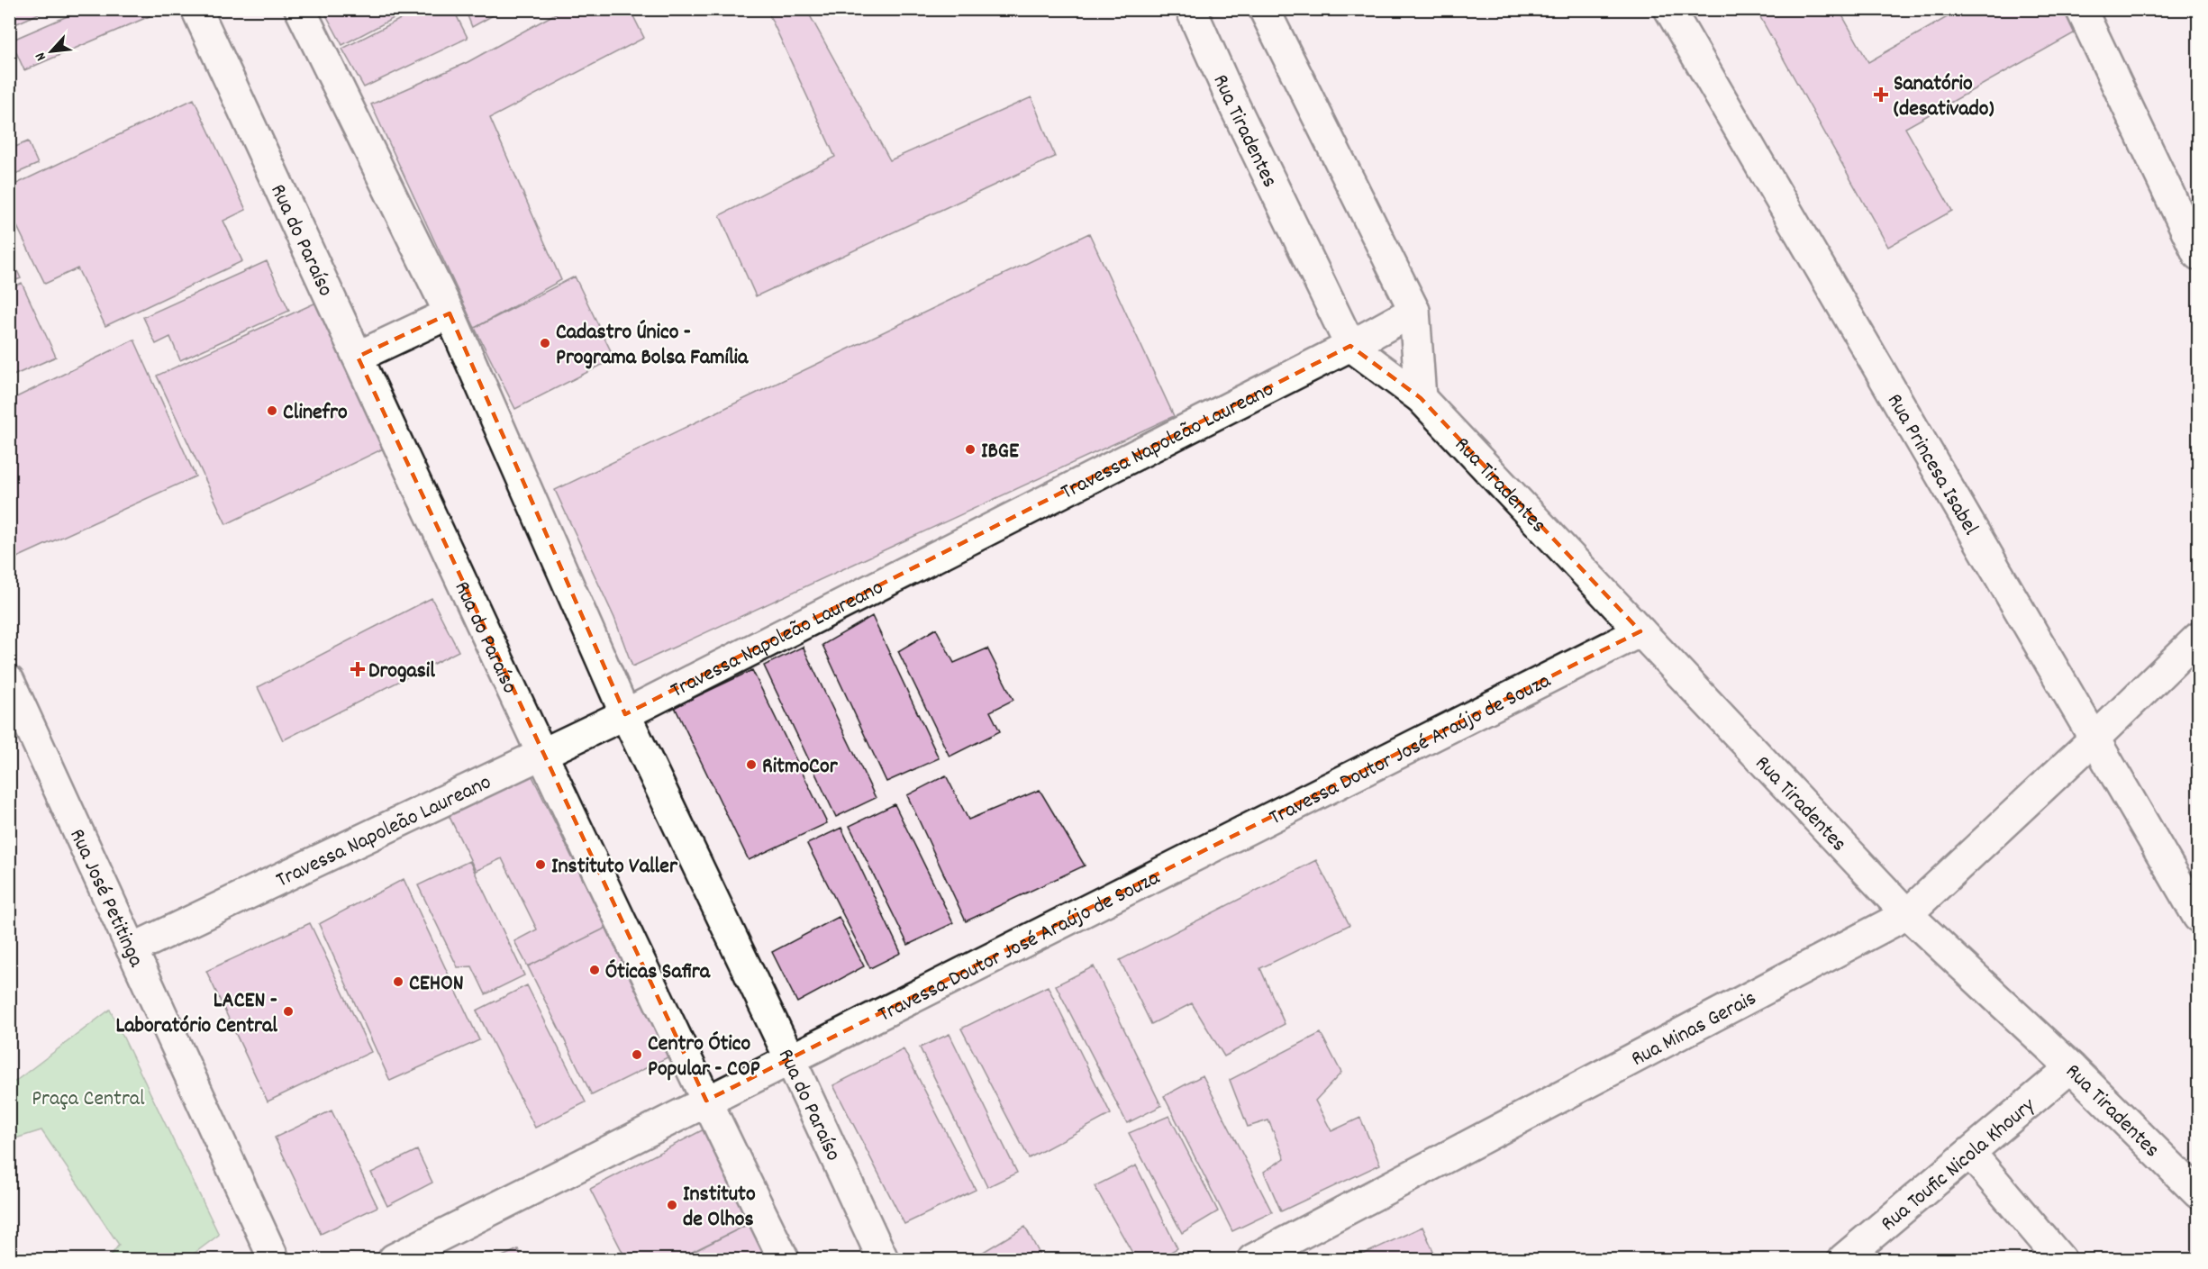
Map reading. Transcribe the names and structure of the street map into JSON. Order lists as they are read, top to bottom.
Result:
{
  "streets": {
    "street": [
      "Rua Tiradentes",
      "Rua do Paraíso",
      "Travessa Napoleão Laureano",
      "Rua Princesa Isabel",
      "Travessa Doutor José Araújo de Souza",
      "Rua José Petitinga",
      "Rua Minas Gerais",
      "Rua Toufic Nicola Khoury"
    ]
  },
  "crossings": [
    ["Rua Tiradentes", "Travessa Napoleão Laureano"],
    ["Rua Tiradentes", "Travessa Doutor José Araújo de Souza"],
    ["Rua Tiradentes", "Rua Minas Gerais"],
    ["Rua Tiradentes", "Rua Toufic Nicola Khoury"],
    ["Rua do Paraíso", "Travessa Napoleão Laureano"],
    ["Rua do Paraíso", "Travessa Doutor José Araújo de Souza"],
    ["Travessa Napoleão Laureano", "Rua José Petitinga"],
    ["Rua Princesa Isabel", "Rua Minas Gerais"]
  ],
  "parks": ["Praça Central"],
  "places": {
    "health": ["Sanatório (desativado)", "Drogasil"],
    "other": [
      "Cadastro Único - Programa Bolsa Família",
      "Clinefro",
      "IBGE",
      "RitmoCor",
      "Instituto Valler",
      "Óticas Safira",
      "CEHON",
      "LACEN - Laboratório Central",
      "Centro Ótico Popular - COP",
      "Instituto de Olhos"
    ]
  },
  "north": "bottom left"
}
